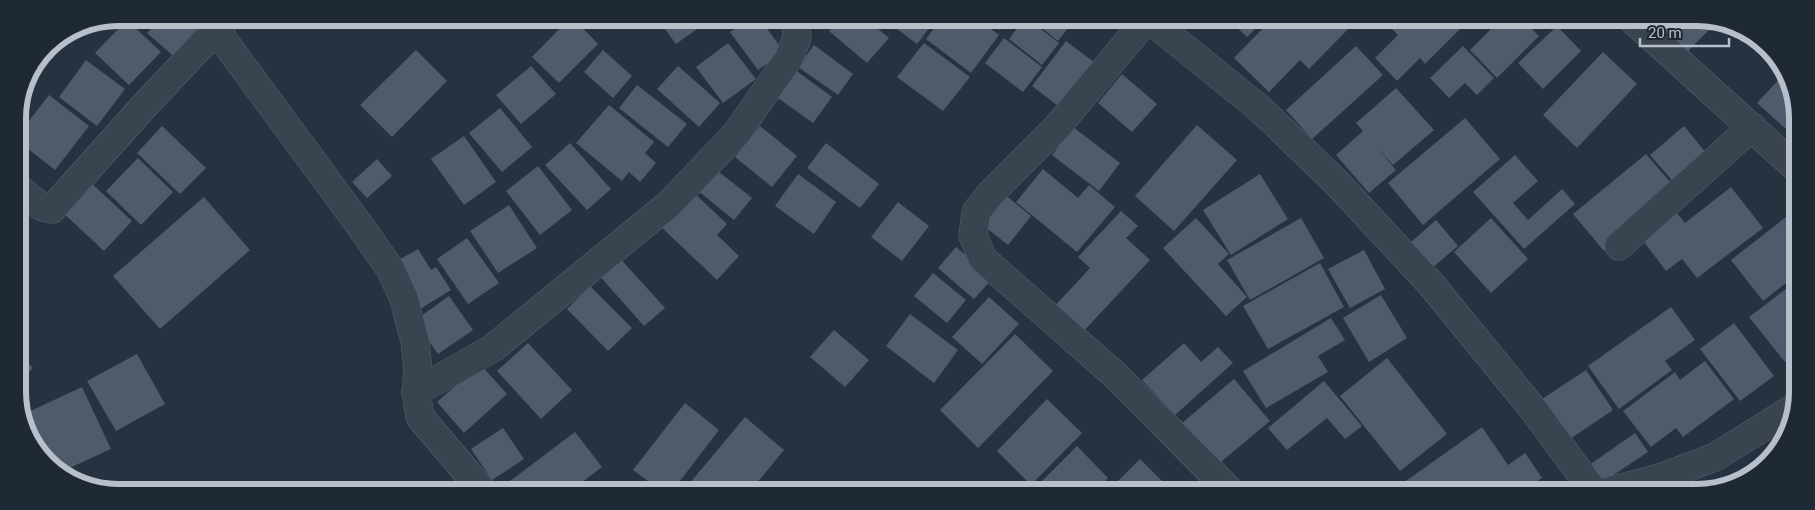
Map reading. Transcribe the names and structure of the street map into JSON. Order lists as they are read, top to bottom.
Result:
{
  "scale_bar": "20 m"
}
